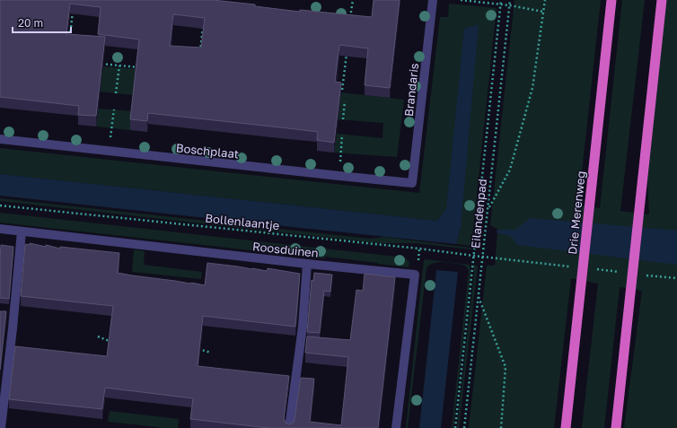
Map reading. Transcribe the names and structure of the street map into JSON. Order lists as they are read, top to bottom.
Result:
{
  "streets": {
    "highway": ["Drie Merenweg"],
    "street": ["Brandaris", "Boschplaat", "Roosduinen"],
    "path": ["Eilandenpad", "Bollenlaantje"]
  },
  "crossings": [
    ["Brandaris", "Boschplaat"],
    ["Eilandenpad", "Bollenlaantje"]
  ],
  "scale_bar": "20 m"
}
